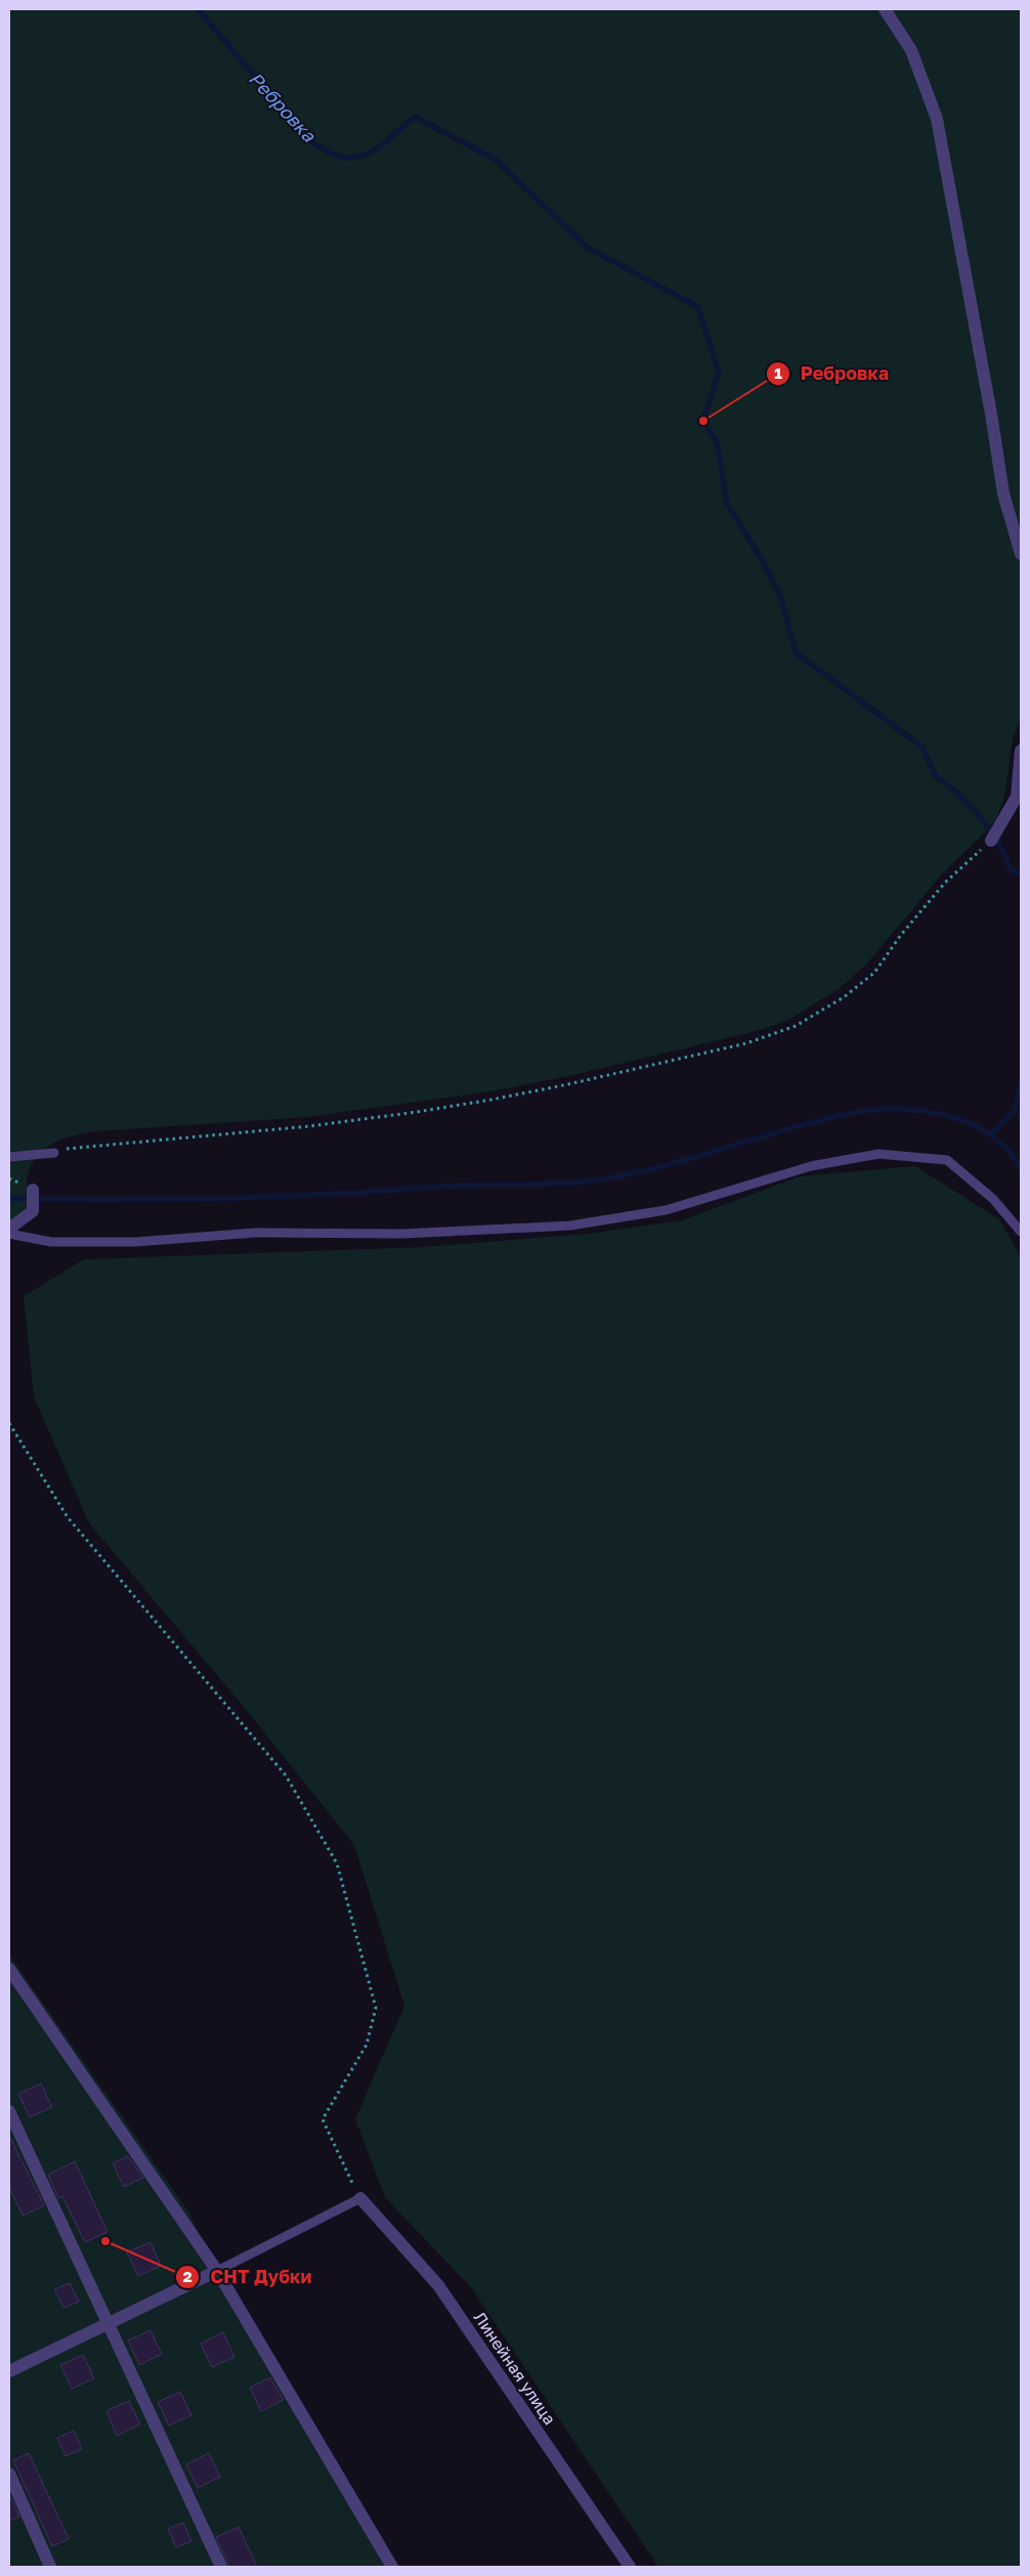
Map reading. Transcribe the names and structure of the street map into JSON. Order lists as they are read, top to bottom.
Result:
{
  "streets": {
    "street": ["Линейная улица"]
  },
  "water": ["Ребровка"],
  "places": ["Ребровка", "СНТ Дубки"]
}
